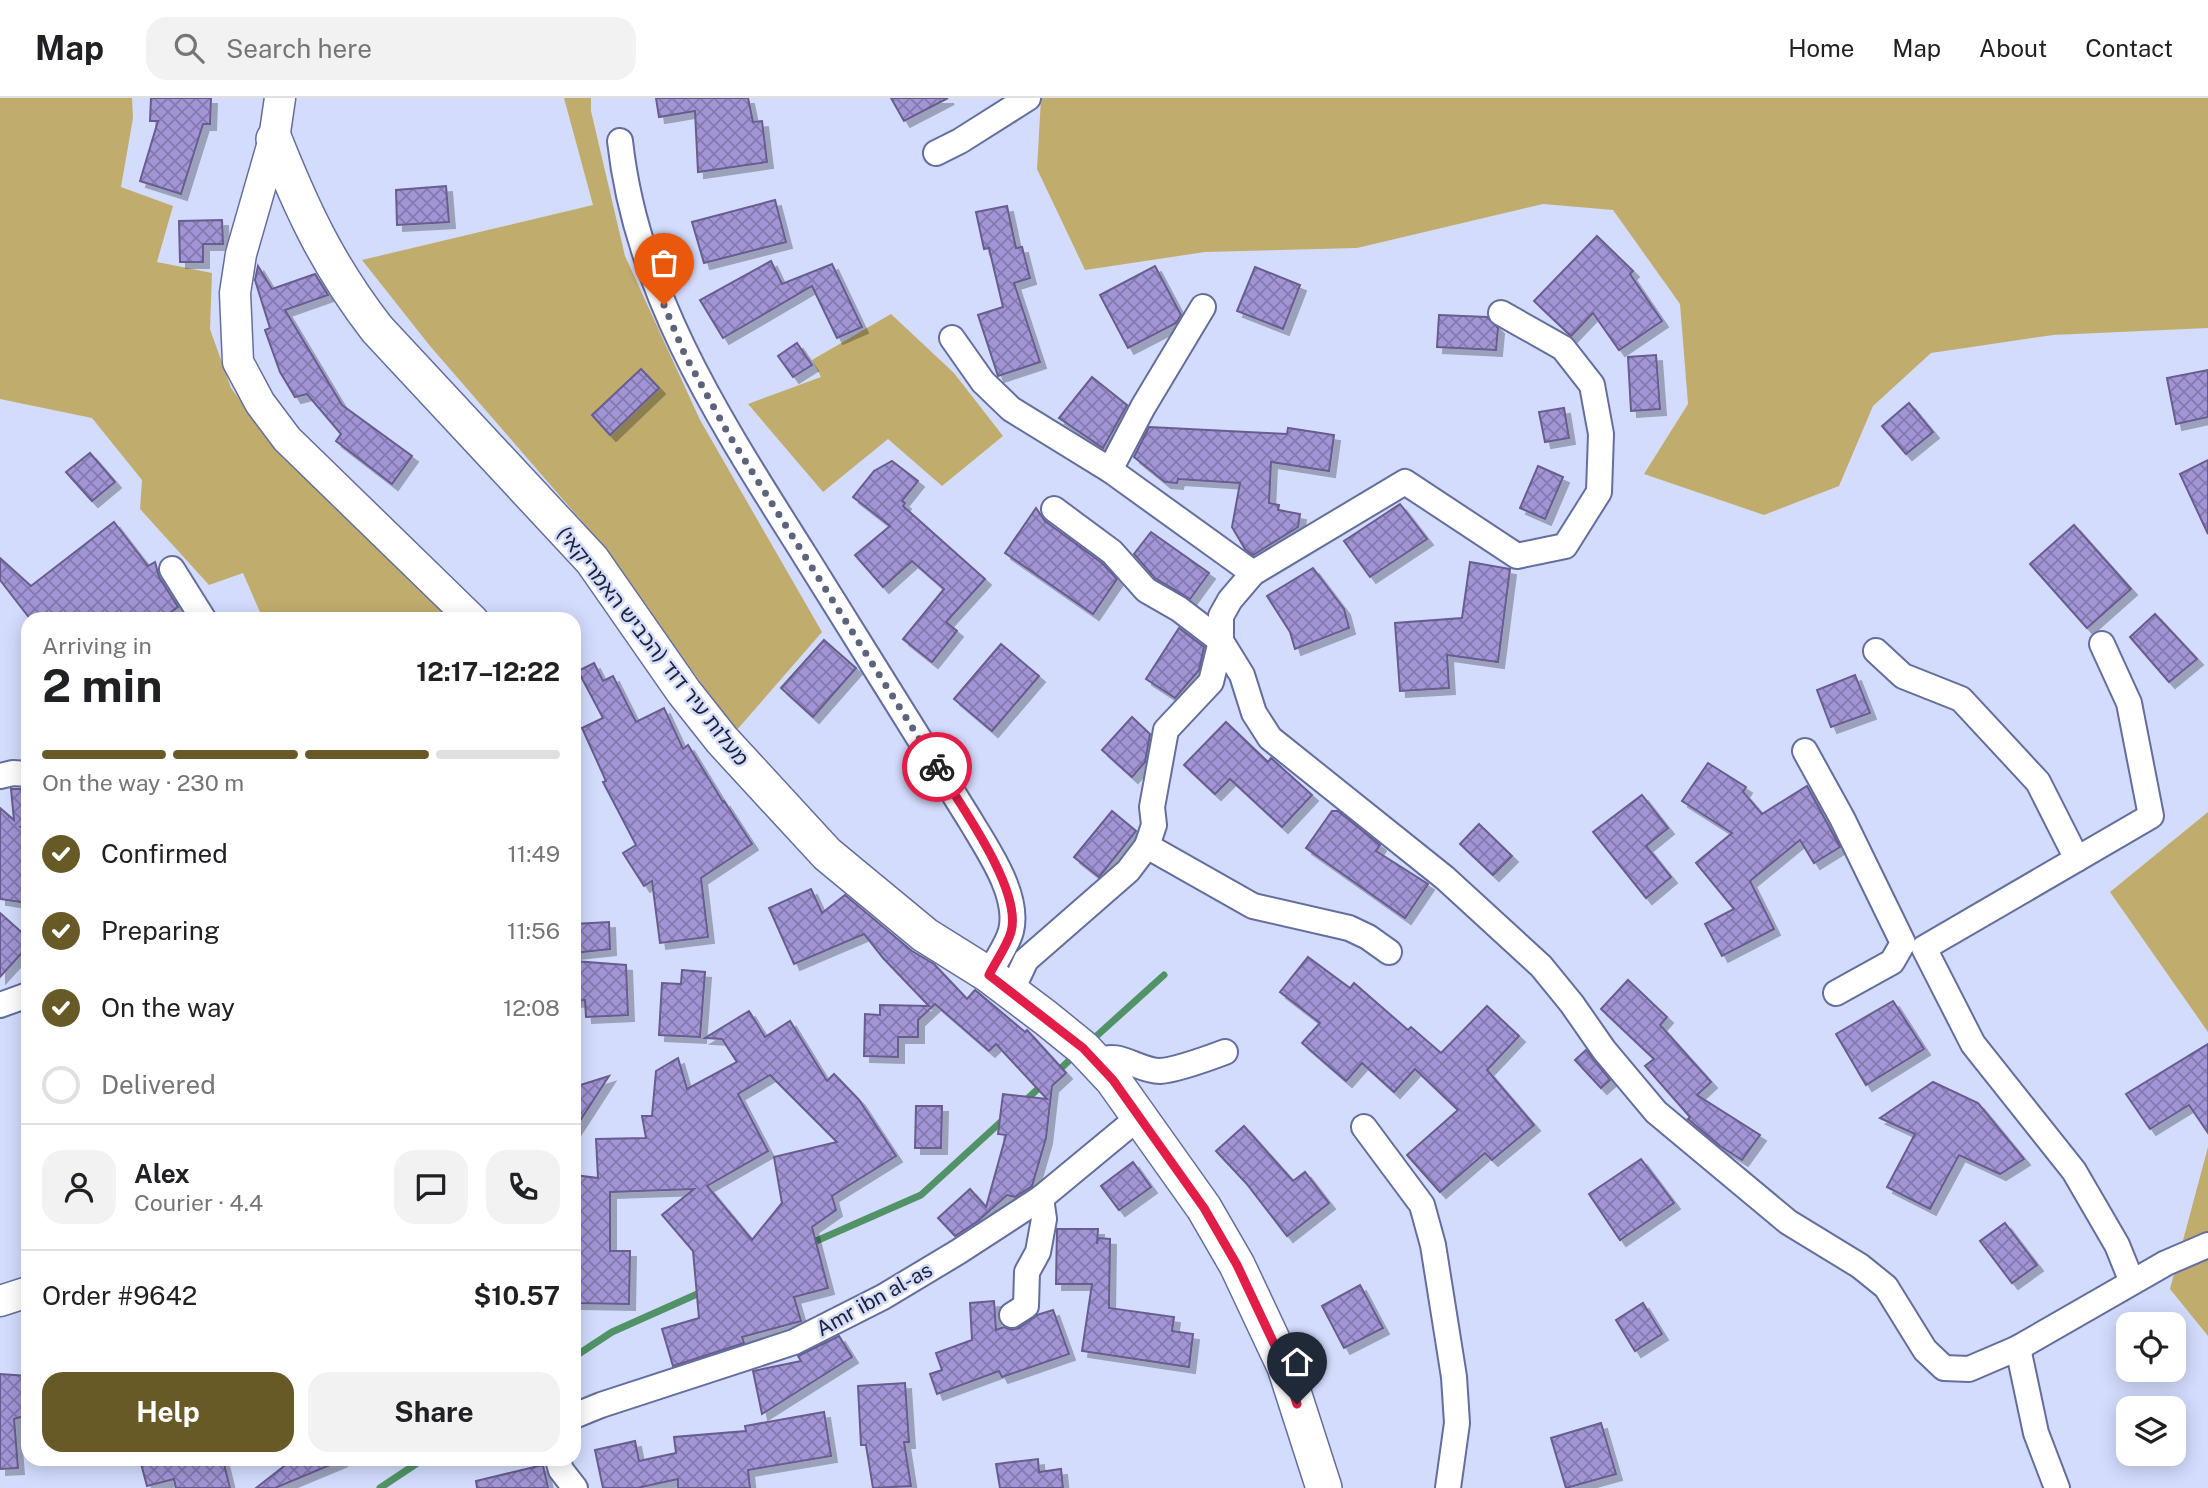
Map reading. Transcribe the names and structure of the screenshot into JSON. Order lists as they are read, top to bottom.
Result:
{
  "streets": {
    "main road": ["מעלות עיר דוד (הכביש האמריקאי)"],
    "street": ["Amr ibn al-as"]
  },
  "crossings": [
    ["מעלות עיר דוד (הכביש האמריקאי)", "Amr ibn al-as"]
  ],
  "page": {
    "header": "Map",
    "search": "Search here",
    "nav": [
      "Home",
      "Map",
      "About",
      "Contact"
    ],
    "heading": ["2 min", "Arriving in", "12:17–12:22"],
    "panel": [
      "Alex",
      "Courier · 4.4",
      "Order #9642",
      "$10.57"
    ],
    "bar": "On the way · 230 m",
    "list": [
      ["Confirmed", "11:49"],
      ["Preparing", "11:56"],
      ["On the way", "12:08"],
      "Delivered"
    ],
    "buttons": ["Help", "Share"]
  }
}
